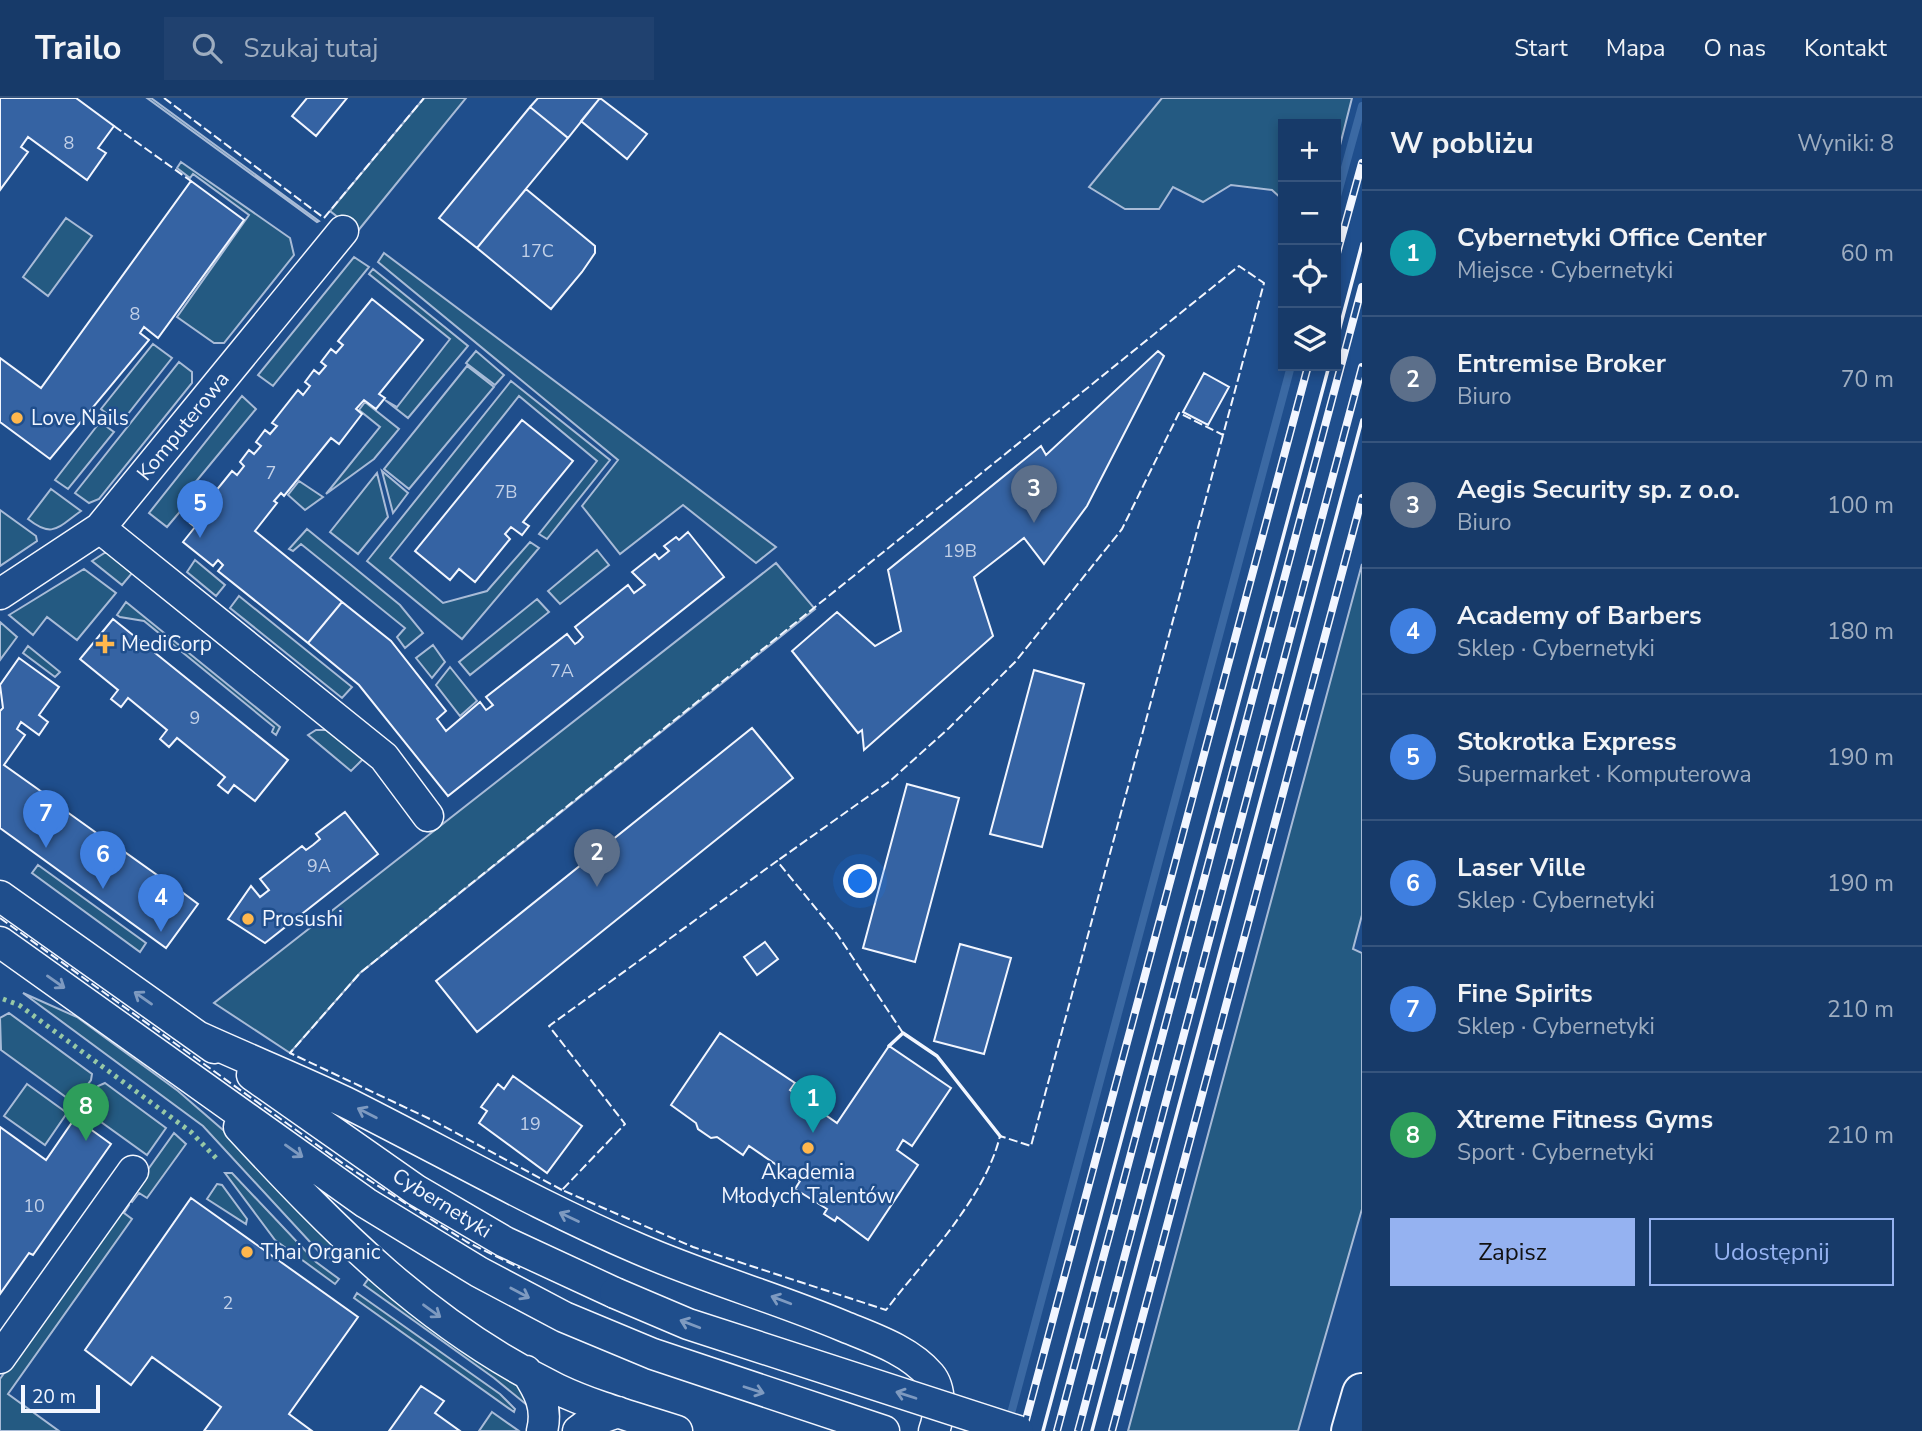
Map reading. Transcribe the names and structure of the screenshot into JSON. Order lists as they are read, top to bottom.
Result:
{
  "streets": {
    "street": ["Komputerowa", "Cybernetyki"]
  },
  "places": {
    "other": [
      "Love Nails",
      "Prosushi",
      "Akademia Młodych Talentów",
      "Thai Organic"
    ],
    "health": ["MediCorp"]
  },
  "house_numbers": [
    "8",
    "17C",
    "8",
    "7",
    "7B",
    "19B",
    "7A",
    "9",
    "9A",
    "19",
    "10",
    "2"
  ],
  "scale_bar": "20 m",
  "page": {
    "header": "Trailo",
    "search": "Szukaj tutaj",
    "nav": [
      "Start",
      "Mapa",
      "O nas",
      "Kontakt"
    ],
    "heading": ["W pobliżu", "Wyniki: 8"],
    "map_buttons": ["+", "−"],
    "list": [
      {
        "mark": "1",
        "name": "Cybernetyki Office Center",
        "note": "Miejsce · Cybernetyki",
        "value": "60 m"
      },
      {
        "mark": "2",
        "name": "Entremise Broker",
        "note": "Biuro",
        "value": "70 m"
      },
      {
        "mark": "3",
        "name": "Aegis Security sp. z o.o.",
        "note": "Biuro",
        "value": "100 m"
      },
      {
        "mark": "4",
        "name": "Academy of Barbers",
        "note": "Sklep · Cybernetyki",
        "value": "180 m"
      },
      {
        "mark": "5",
        "name": "Stokrotka Express",
        "note": "Supermarket · Komputerowa",
        "value": "190 m"
      },
      {
        "mark": "6",
        "name": "Laser Ville",
        "note": "Sklep · Cybernetyki",
        "value": "190 m"
      },
      {
        "mark": "7",
        "name": "Fine Spirits",
        "note": "Sklep · Cybernetyki",
        "value": "210 m"
      },
      {
        "mark": "8",
        "name": "Xtreme Fitness Gyms",
        "note": "Sport · Cybernetyki",
        "value": "210 m"
      }
    ],
    "pins": [
      "3",
      "5",
      "7",
      "2",
      "6",
      "4",
      "1",
      "8"
    ],
    "buttons": ["Zapisz", "Udostępnij"],
    "scale": "20 m"
  }
}
